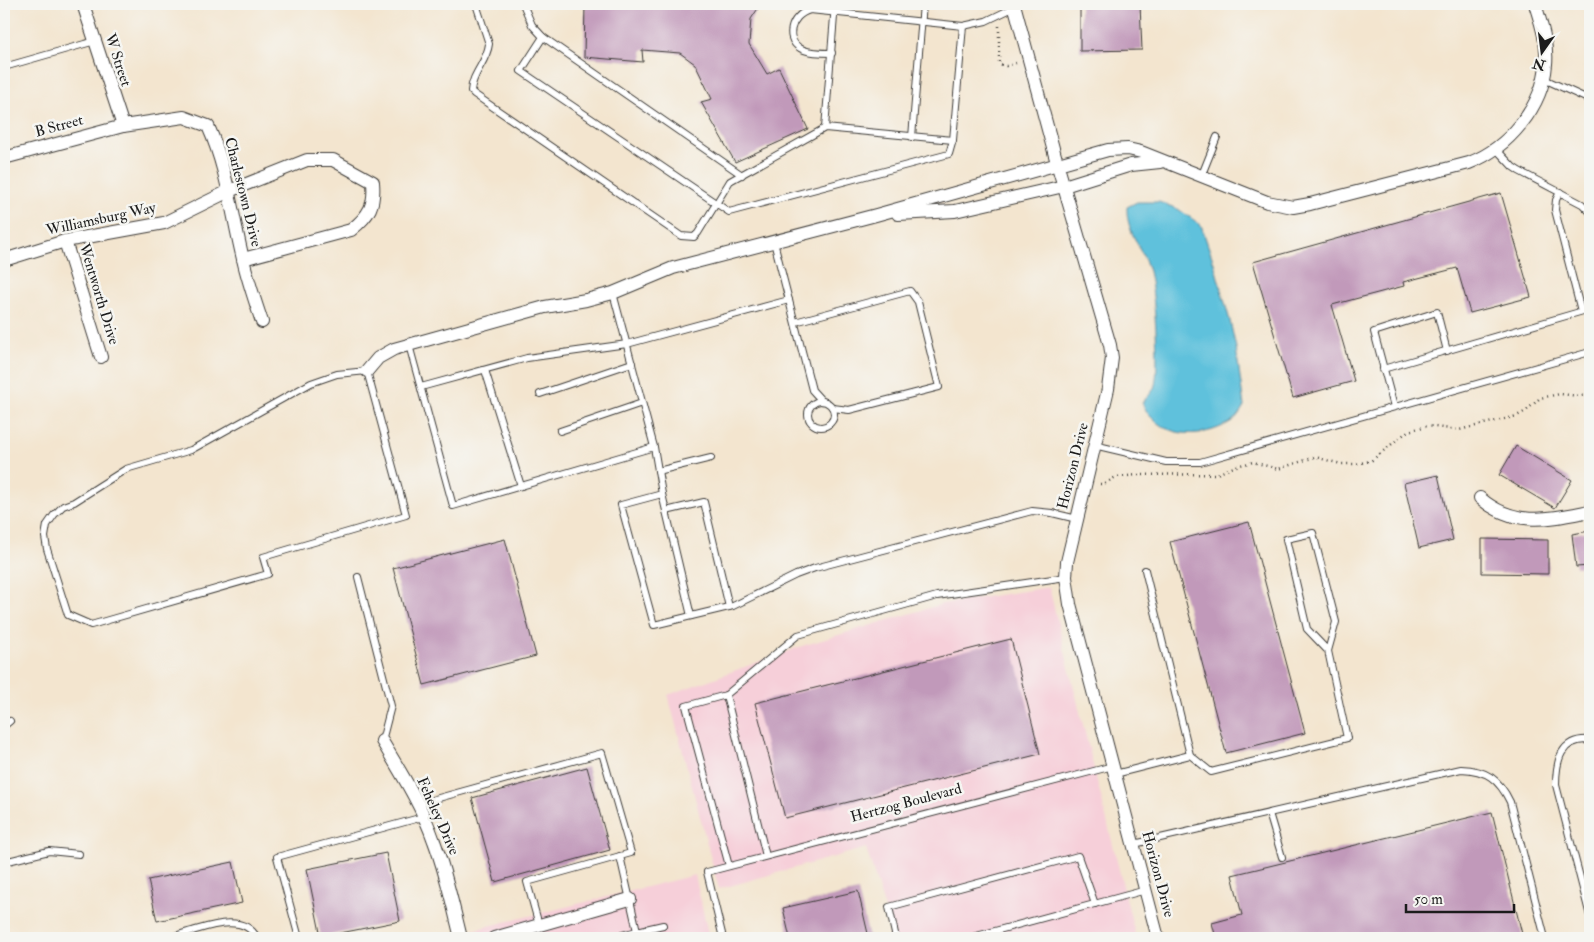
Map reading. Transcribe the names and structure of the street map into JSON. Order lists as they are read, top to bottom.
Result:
{
  "streets": {
    "street": [
      "W Street",
      "B Street",
      "Charlestown Drive",
      "Williamsburg Way",
      "Wentworth Drive",
      "Horizon Drive",
      "Feheley Drive"
    ],
    "lane": ["Hertzog Boulevard"]
  },
  "crossings": [
    ["W Street", "B Street"],
    ["W Street", "Charlestown Drive"],
    ["B Street", "Charlestown Drive"],
    ["Charlestown Drive", "Williamsburg Way"],
    ["Williamsburg Way", "Wentworth Drive"],
    ["Horizon Drive", "Hertzog Boulevard"]
  ],
  "scale_bar": "50 m",
  "north": "bottom"
}
